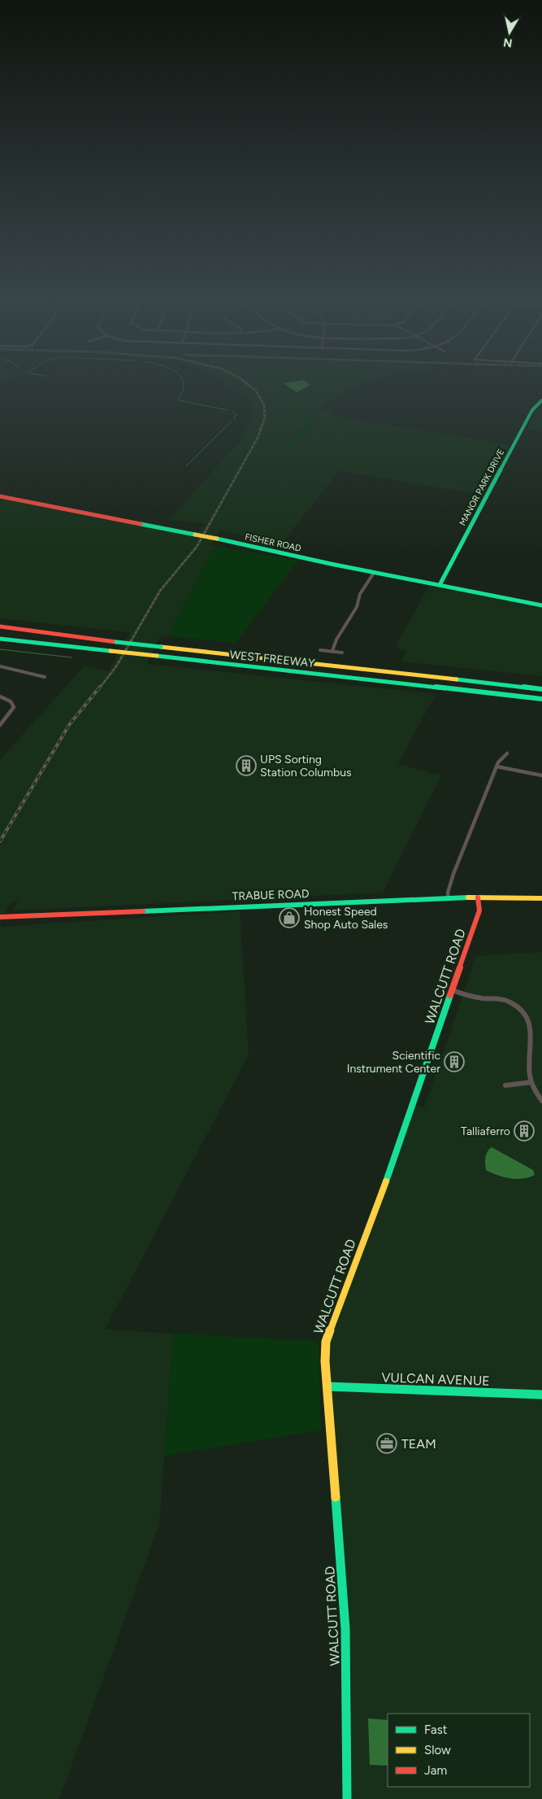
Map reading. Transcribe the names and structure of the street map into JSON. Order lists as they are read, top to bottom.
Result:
{
  "streets": {
    "main road": [
      "MANOR PARK DRIVE",
      "FISHER ROAD",
      "WEST FREEWAY",
      "TRABUE ROAD",
      "WALCUTT ROAD",
      "VULCAN AVENUE"
    ]
  },
  "crossings": [
    ["MANOR PARK DRIVE", "FISHER ROAD"],
    ["TRABUE ROAD", "WALCUTT ROAD"],
    ["WALCUTT ROAD", "VULCAN AVENUE"]
  ],
  "places": {
    "building": ["UPS Sorting Station Columbus", "Scientific Instrument Center", "Talliaferro"],
    "shop": ["Honest Speed Shop Auto Sales"],
    "office": ["TEAM"]
  },
  "legend": ["Fast", "Slow", "Jam"],
  "north": "bottom"
}
